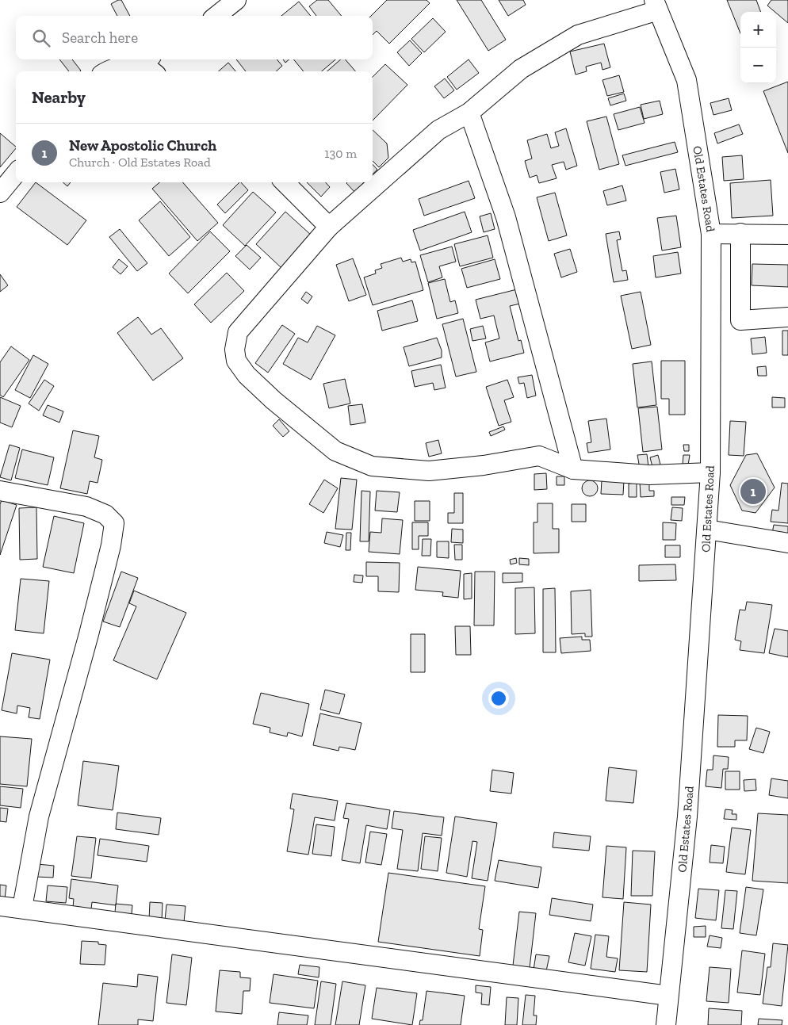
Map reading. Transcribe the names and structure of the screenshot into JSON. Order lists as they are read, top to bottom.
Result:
{
  "streets": {
    "street": ["Old Estates Road"]
  },
  "page": {
    "map_buttons": ["+", "−"],
    "search": "Search here",
    "heading": "Nearby",
    "list": [
      {
        "mark": "1",
        "name": "New Apostolic Church",
        "note": "Church · Old Estates Road",
        "value": "130 m"
      }
    ],
    "pins": "1"
  }
}
